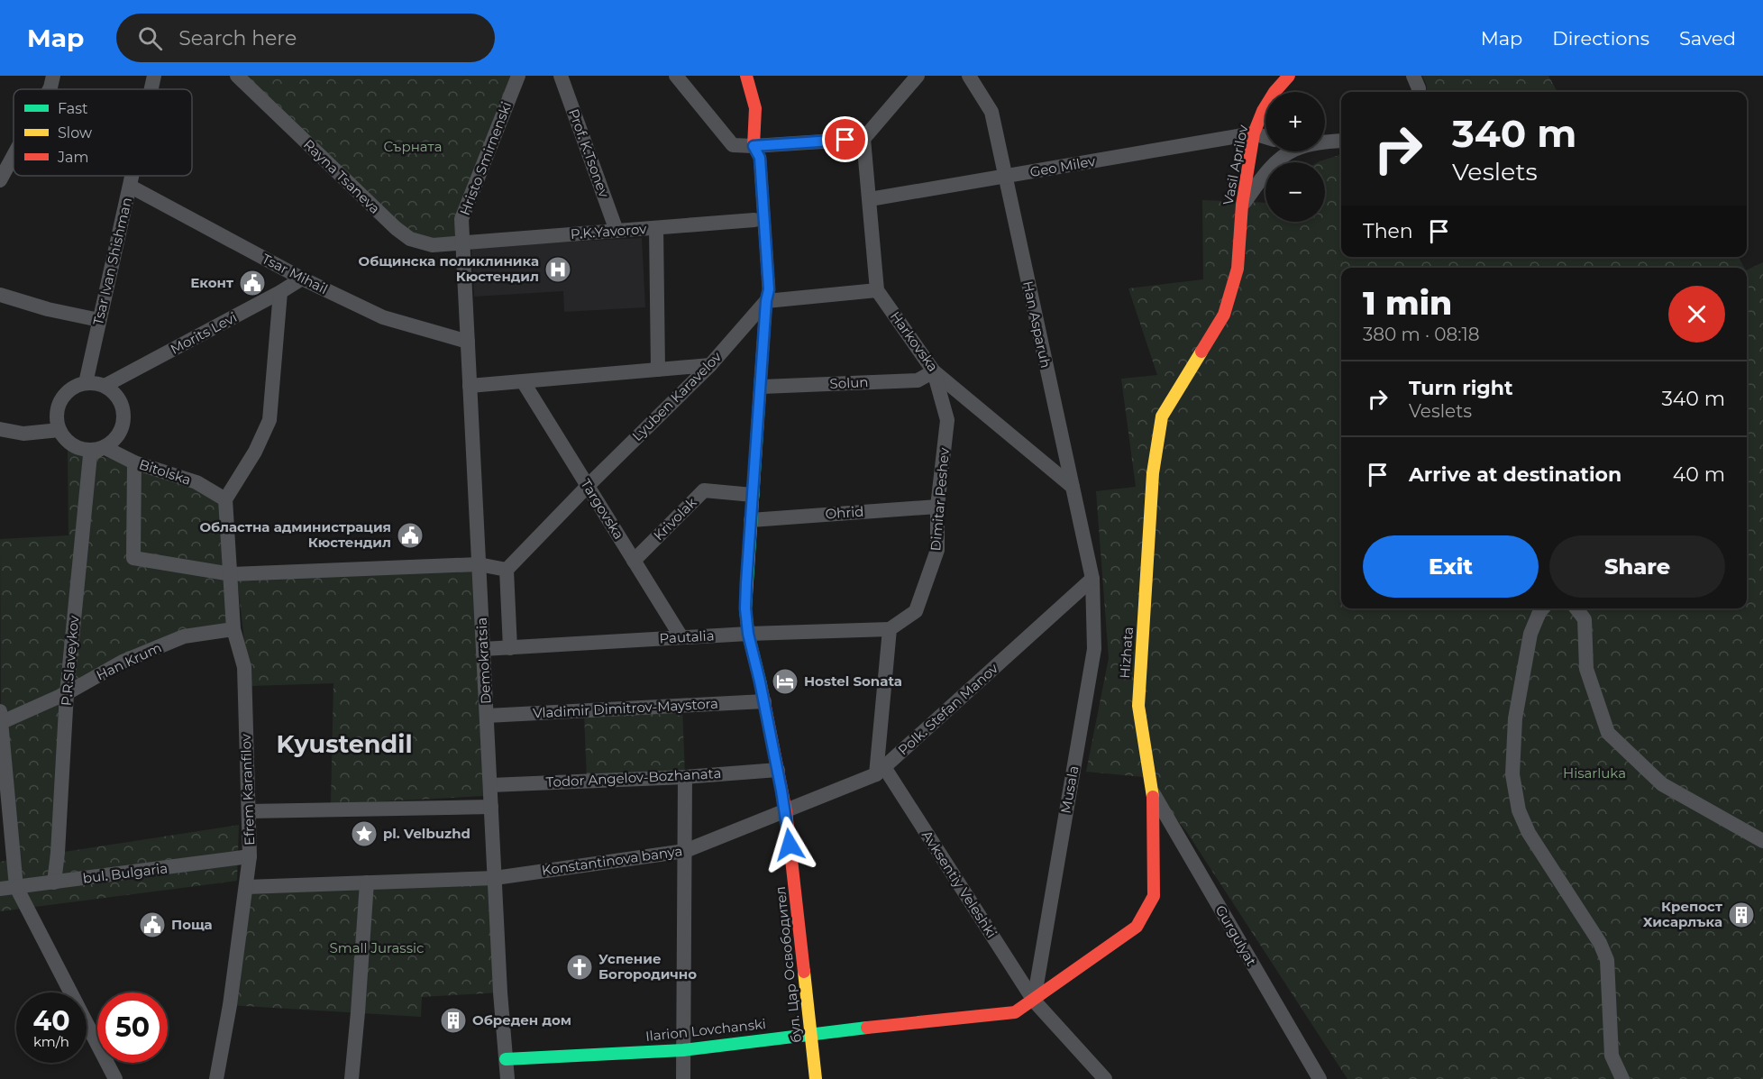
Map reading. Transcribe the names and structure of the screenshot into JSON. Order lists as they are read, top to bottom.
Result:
{
  "streets": {
    "street": [
      "Prof. K.Tsonev",
      "Hristo Smirnenski",
      "Vasil Aprilov",
      "Geo Milev",
      "Rayna Tsaneva",
      "P.K.Yavorov",
      "Tsar Ivan Shishman",
      "Tsar Mihail",
      "Han Asparuh",
      "Morits Levi",
      "Harkovska",
      "Solun",
      "Lyuben Karavelov",
      "Bitolska",
      "Dimitar Peshev",
      "Targovska",
      "Ohrid",
      "Krivolak",
      "Pautalia",
      "Hizhata",
      "P.R.Slaveykov",
      "Demokratsia",
      "Han Krum",
      "Vladimir Dimitrov-Maystora",
      "Polk. Stefan Manov",
      "Todor Angelov-Bozhanata",
      "Efrem Karanfilov",
      "Musala",
      "Konstantinova banya",
      "bul. Bulgaria",
      "Avksentiy Veleshki",
      "Gurgulyat",
      "бул. Цар Освободител",
      "Ilarion Lovchanski"
    ]
  },
  "crossings": [
    ["Prof. K.Tsonev", "P.K.Yavorov"],
    ["Hristo Smirnenski", "Rayna Tsaneva"],
    ["Hristo Smirnenski", "P.K.Yavorov"],
    ["Hristo Smirnenski", "Demokratsia"],
    ["Vasil Aprilov", "Geo Milev"],
    ["Vasil Aprilov", "Hizhata"],
    ["Geo Milev", "Han Asparuh"],
    ["Rayna Tsaneva", "P.K.Yavorov"],
    ["Rayna Tsaneva", "Demokratsia"],
    ["P.K.Yavorov", "Demokratsia"],
    ["Tsar Ivan Shishman", "Tsar Mihail"],
    ["Tsar Ivan Shishman", "Morits Levi"],
    ["Tsar Ivan Shishman", "Bitolska"],
    ["Tsar Ivan Shishman", "P.R.Slaveykov"],
    ["Tsar Mihail", "Morits Levi"],
    ["Tsar Mihail", "Demokratsia"],
    ["Han Asparuh", "Harkovska"],
    ["Han Asparuh", "Polk. Stefan Manov"],
    ["Han Asparuh", "Musala"],
    ["Morits Levi", "Bitolska"],
    ["Morits Levi", "P.R.Slaveykov"],
    ["Harkovska", "Solun"],
    ["Harkovska", "Dimitar Peshev"],
    ["Solun", "Dimitar Peshev"],
    ["Solun", "бул. Цар Освободител"],
    ["Lyuben Karavelov", "Targovska"],
    ["Lyuben Karavelov", "бул. Цар Освободител"],
    ["Bitolska", "P.R.Slaveykov"],
    ["Bitolska", "Efrem Karanfilov"],
    ["Dimitar Peshev", "Ohrid"],
    ["Dimitar Peshev", "Pautalia"],
    ["Targovska", "Krivolak"],
    ["Targovska", "Pautalia"],
    ["Ohrid", "бул. Цар Освободител"],
    ["Krivolak", "бул. Цар Освободител"],
    ["Pautalia", "Demokratsia"],
    ["Pautalia", "бул. Цар Освободител"],
    ["Hizhata", "Musala"],
    ["Hizhata", "Avksentiy Veleshki"],
    ["Hizhata", "Gurgulyat"],
    ["Hizhata", "Ilarion Lovchanski"],
    ["P.R.Slaveykov", "Han Krum"],
    ["P.R.Slaveykov", "bul. Bulgaria"],
    ["Demokratsia", "Vladimir Dimitrov-Maystora"],
    ["Demokratsia", "Todor Angelov-Bozhanata"],
    ["Demokratsia", "Konstantinova banya"],
    ["Demokratsia", "Ilarion Lovchanski"],
    ["Han Krum", "Efrem Karanfilov"],
    ["Vladimir Dimitrov-Maystora", "бул. Цар Освободител"],
    ["Polk. Stefan Manov", "Musala"],
    ["Polk. Stefan Manov", "Konstantinova banya"],
    ["Polk. Stefan Manov", "Avksentiy Veleshki"],
    ["Polk. Stefan Manov", "бул. Цар Освободител"],
    ["Todor Angelov-Bozhanata", "бул. Цар Освободител"],
    ["Efrem Karanfilov", "Konstantinova banya"],
    ["Efrem Karanfilov", "bul. Bulgaria"],
    ["Musala", "Avksentiy Veleshki"],
    ["Musala", "Ilarion Lovchanski"],
    ["Konstantinova banya", "бул. Цар Освободител"],
    ["Avksentiy Veleshki", "Ilarion Lovchanski"],
    ["бул. Цар Освободител", "Ilarion Lovchanski"]
  ],
  "districts": ["Kyustendil"],
  "parks": ["Сърната", "Hisarluka", "Small Jurassic"],
  "places": {
    "hospital": ["Общинска поликлиника Кюстендил"],
    "public building": ["Еконт", "Областна администрация Кюстендил", "Поща"],
    "hotel": ["Hostel Sonata"],
    "place": ["pl. Velbuzhd"],
    "building": ["Крепост Хисарлъка", "Обреден дом"],
    "church": ["Успение Богородично"]
  },
  "legend": ["Fast", "Slow", "Jam"],
  "page": {
    "header": "Map",
    "search": "Search here",
    "nav": ["Map", "Directions", "Saved"],
    "map_buttons": ["+", "−"],
    "turn": ["340 m", "Veslets"],
    "then": "Then",
    "heading": ["1 min", "380 m · 08:18"],
    "list": [
      {
        "name": "Turn right",
        "note": "Veslets",
        "value": "340 m"
      },
      {
        "name": "Arrive at destination",
        "value": "40 m"
      }
    ],
    "buttons": ["Exit", "Share"],
    "speed": "40 km/h",
    "limit": "50"
  }
}
